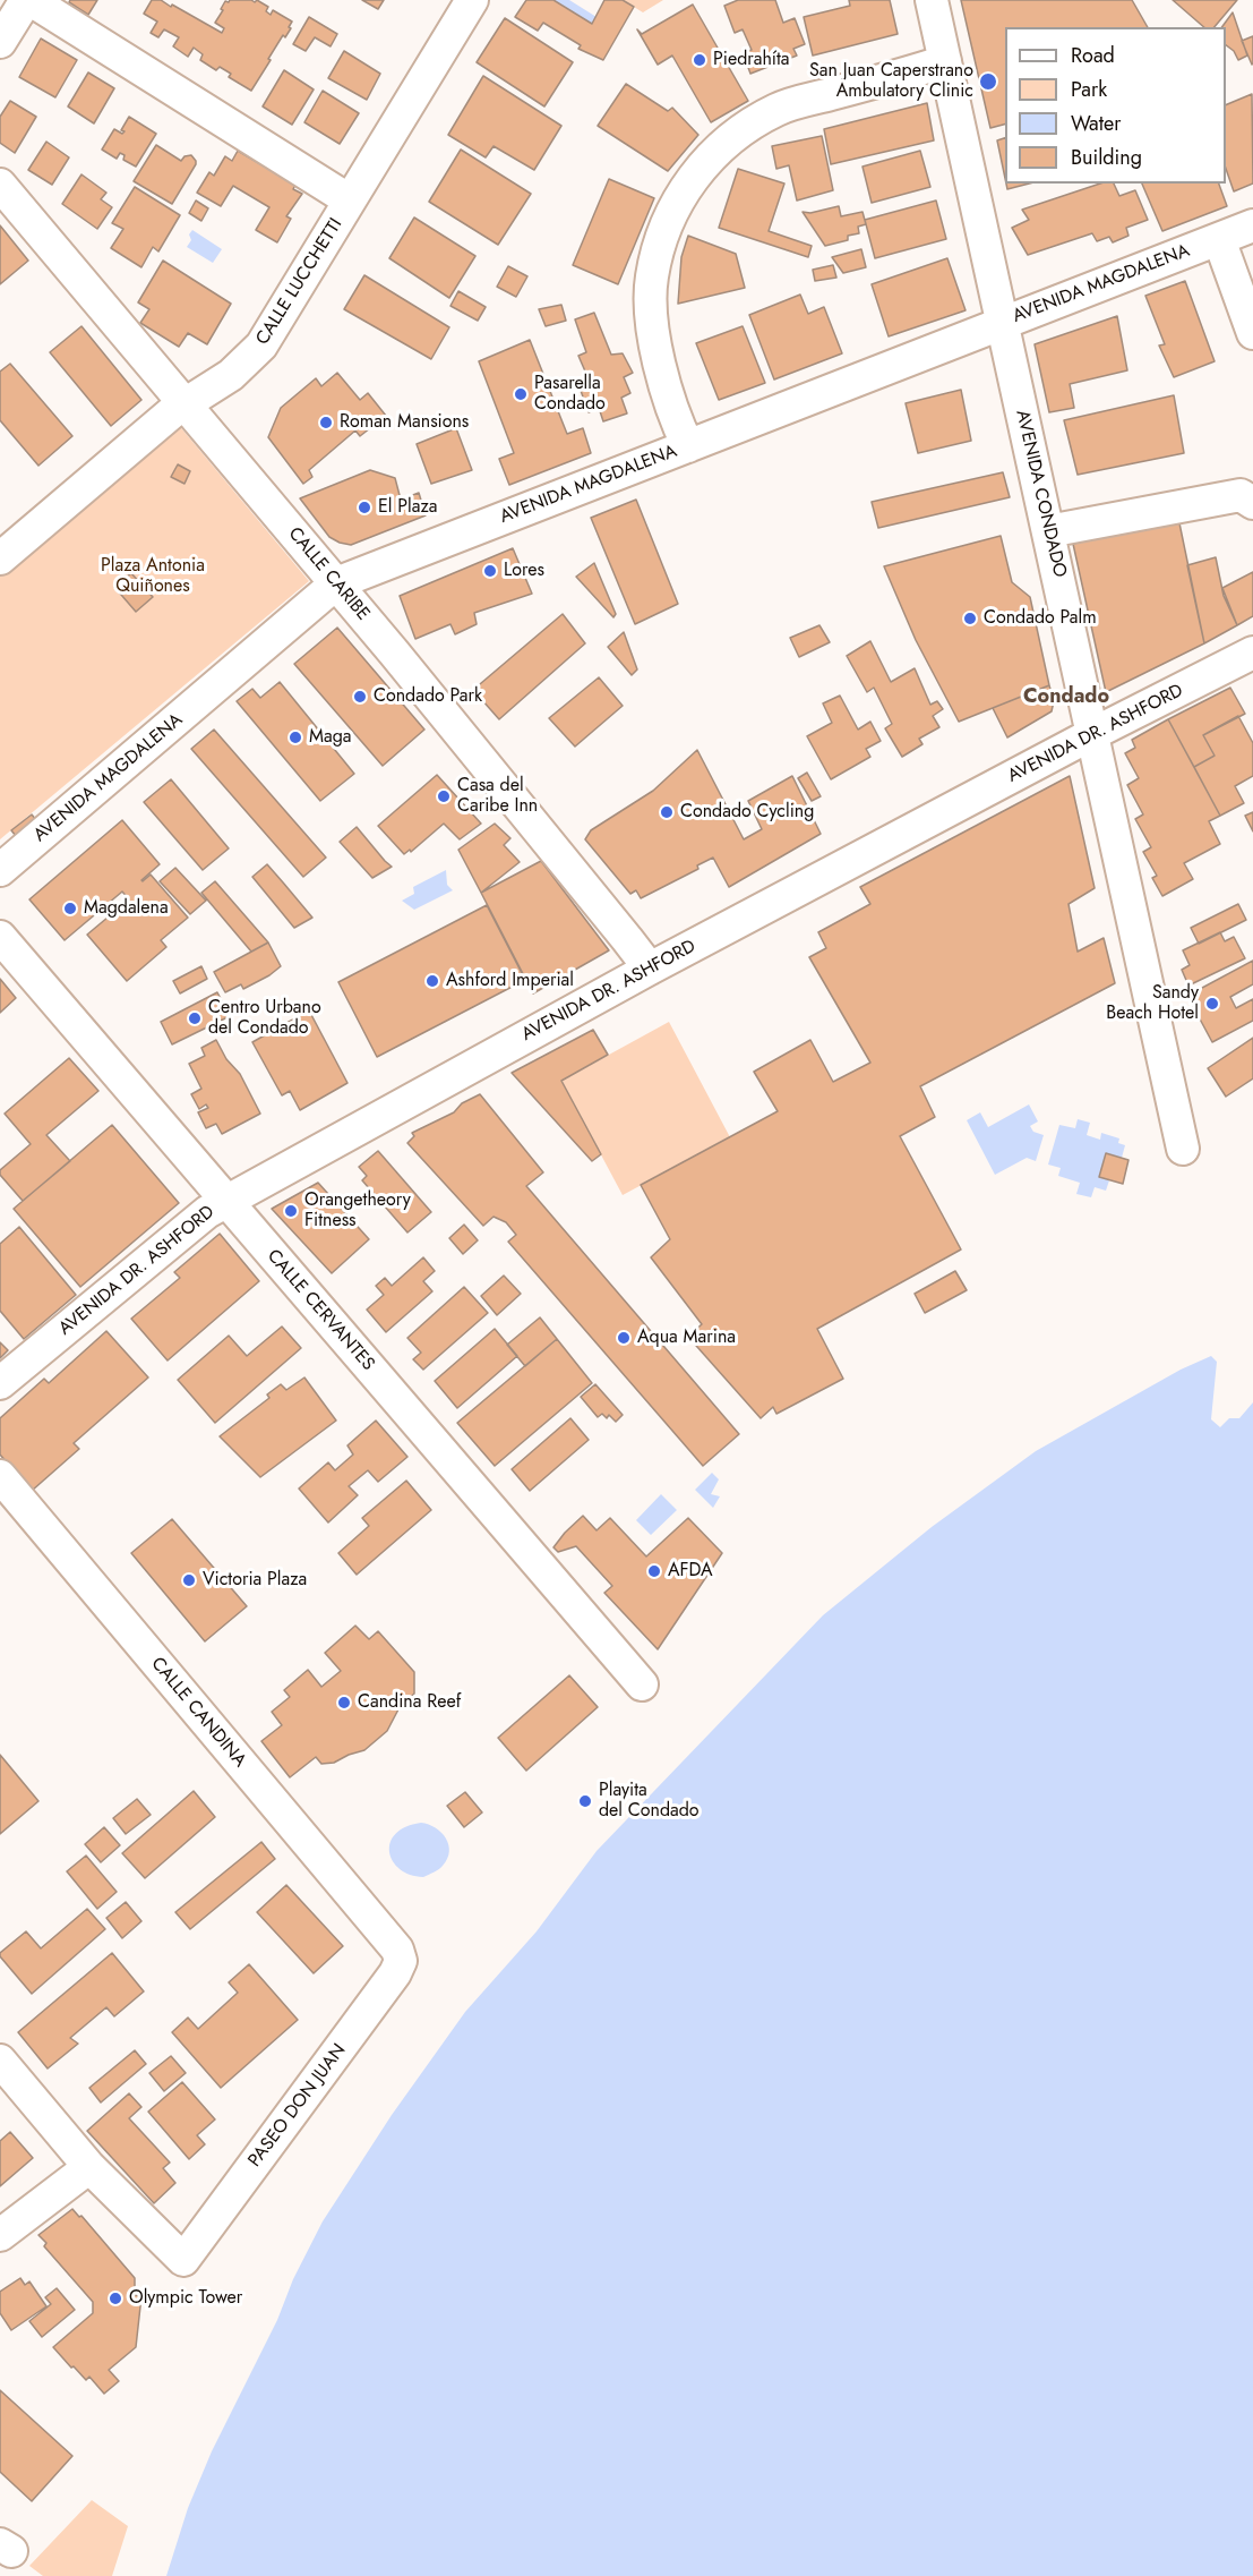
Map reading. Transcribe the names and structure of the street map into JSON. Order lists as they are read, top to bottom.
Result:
{
  "streets": {
    "street": [
      "CALLE LUCCHETTI",
      "AVENIDA MAGDALENA",
      "AVENIDA CONDADO",
      "CALLE CARIBE",
      "AVENIDA DR. ASHFORD",
      "CALLE CERVANTES",
      "CALLE CANDINA",
      "PASEO DON JUAN"
    ]
  },
  "crossings": [
    ["CALLE LUCCHETTI", "CALLE CARIBE"],
    ["AVENIDA MAGDALENA", "AVENIDA CONDADO"],
    ["AVENIDA MAGDALENA", "CALLE CARIBE"],
    ["AVENIDA CONDADO", "AVENIDA DR. ASHFORD"],
    ["CALLE CARIBE", "AVENIDA DR. ASHFORD"],
    ["AVENIDA DR. ASHFORD", "CALLE CERVANTES"],
    ["CALLE CANDINA", "PASEO DON JUAN"]
  ],
  "districts": ["Condado"],
  "parks": ["Plaza Antonia Quiñones"],
  "places": [
    "Piedrahíta",
    "San Juan Caperstrano Ambulatory Clinic",
    "Pasarella Condado",
    "Roman Mansions",
    "El Plaza",
    "Lores",
    "Condado Palm",
    "Condado Park",
    "Maga",
    "Casa del Caribe Inn",
    "Condado Cycling",
    "Magdalena",
    "Ashford Imperial",
    "Sandy Beach Hotel",
    "Centro Urbano del Condado",
    "Orangetheory Fitness",
    "Aqua Marina",
    "AFDA",
    "Victoria Plaza",
    "Candina Reef",
    "Playita del Condado",
    "Olympic Tower"
  ],
  "legend": [
    "Road",
    "Park",
    "Water",
    "Building"
  ]
}
